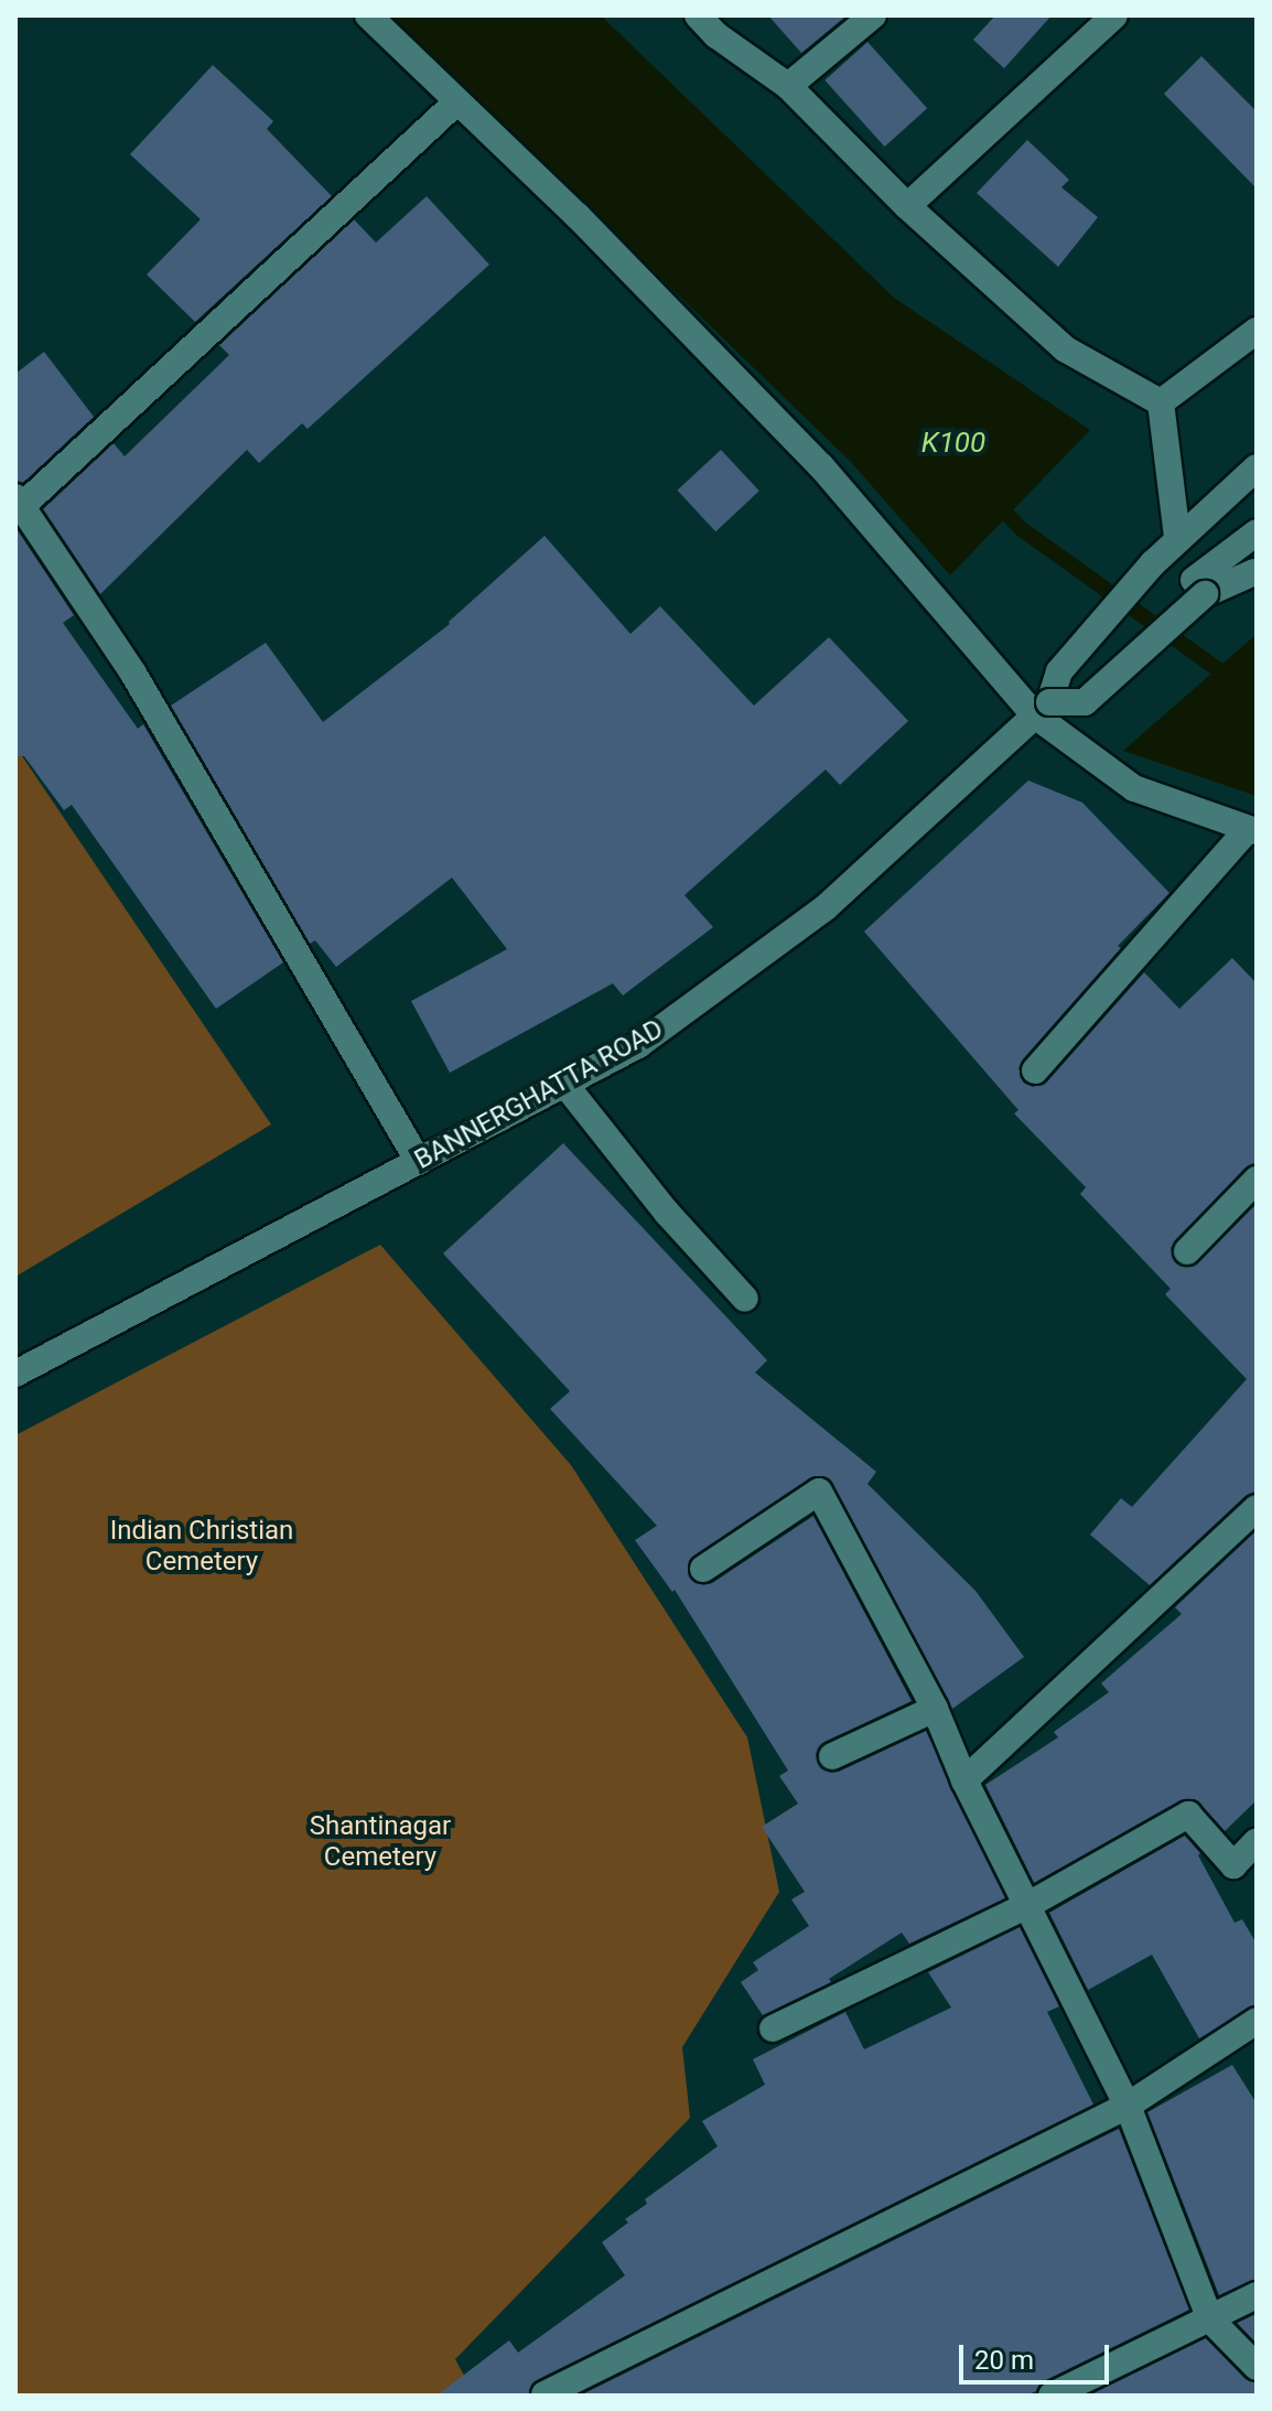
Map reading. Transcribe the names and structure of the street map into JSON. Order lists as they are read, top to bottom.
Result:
{
  "streets": {
    "street": ["BANNERGHATTA ROAD"]
  },
  "water": ["K100"],
  "parks": ["Indian Christian Cemetery", "Shantinagar Cemetery"],
  "scale_bar": "20 m"
}
